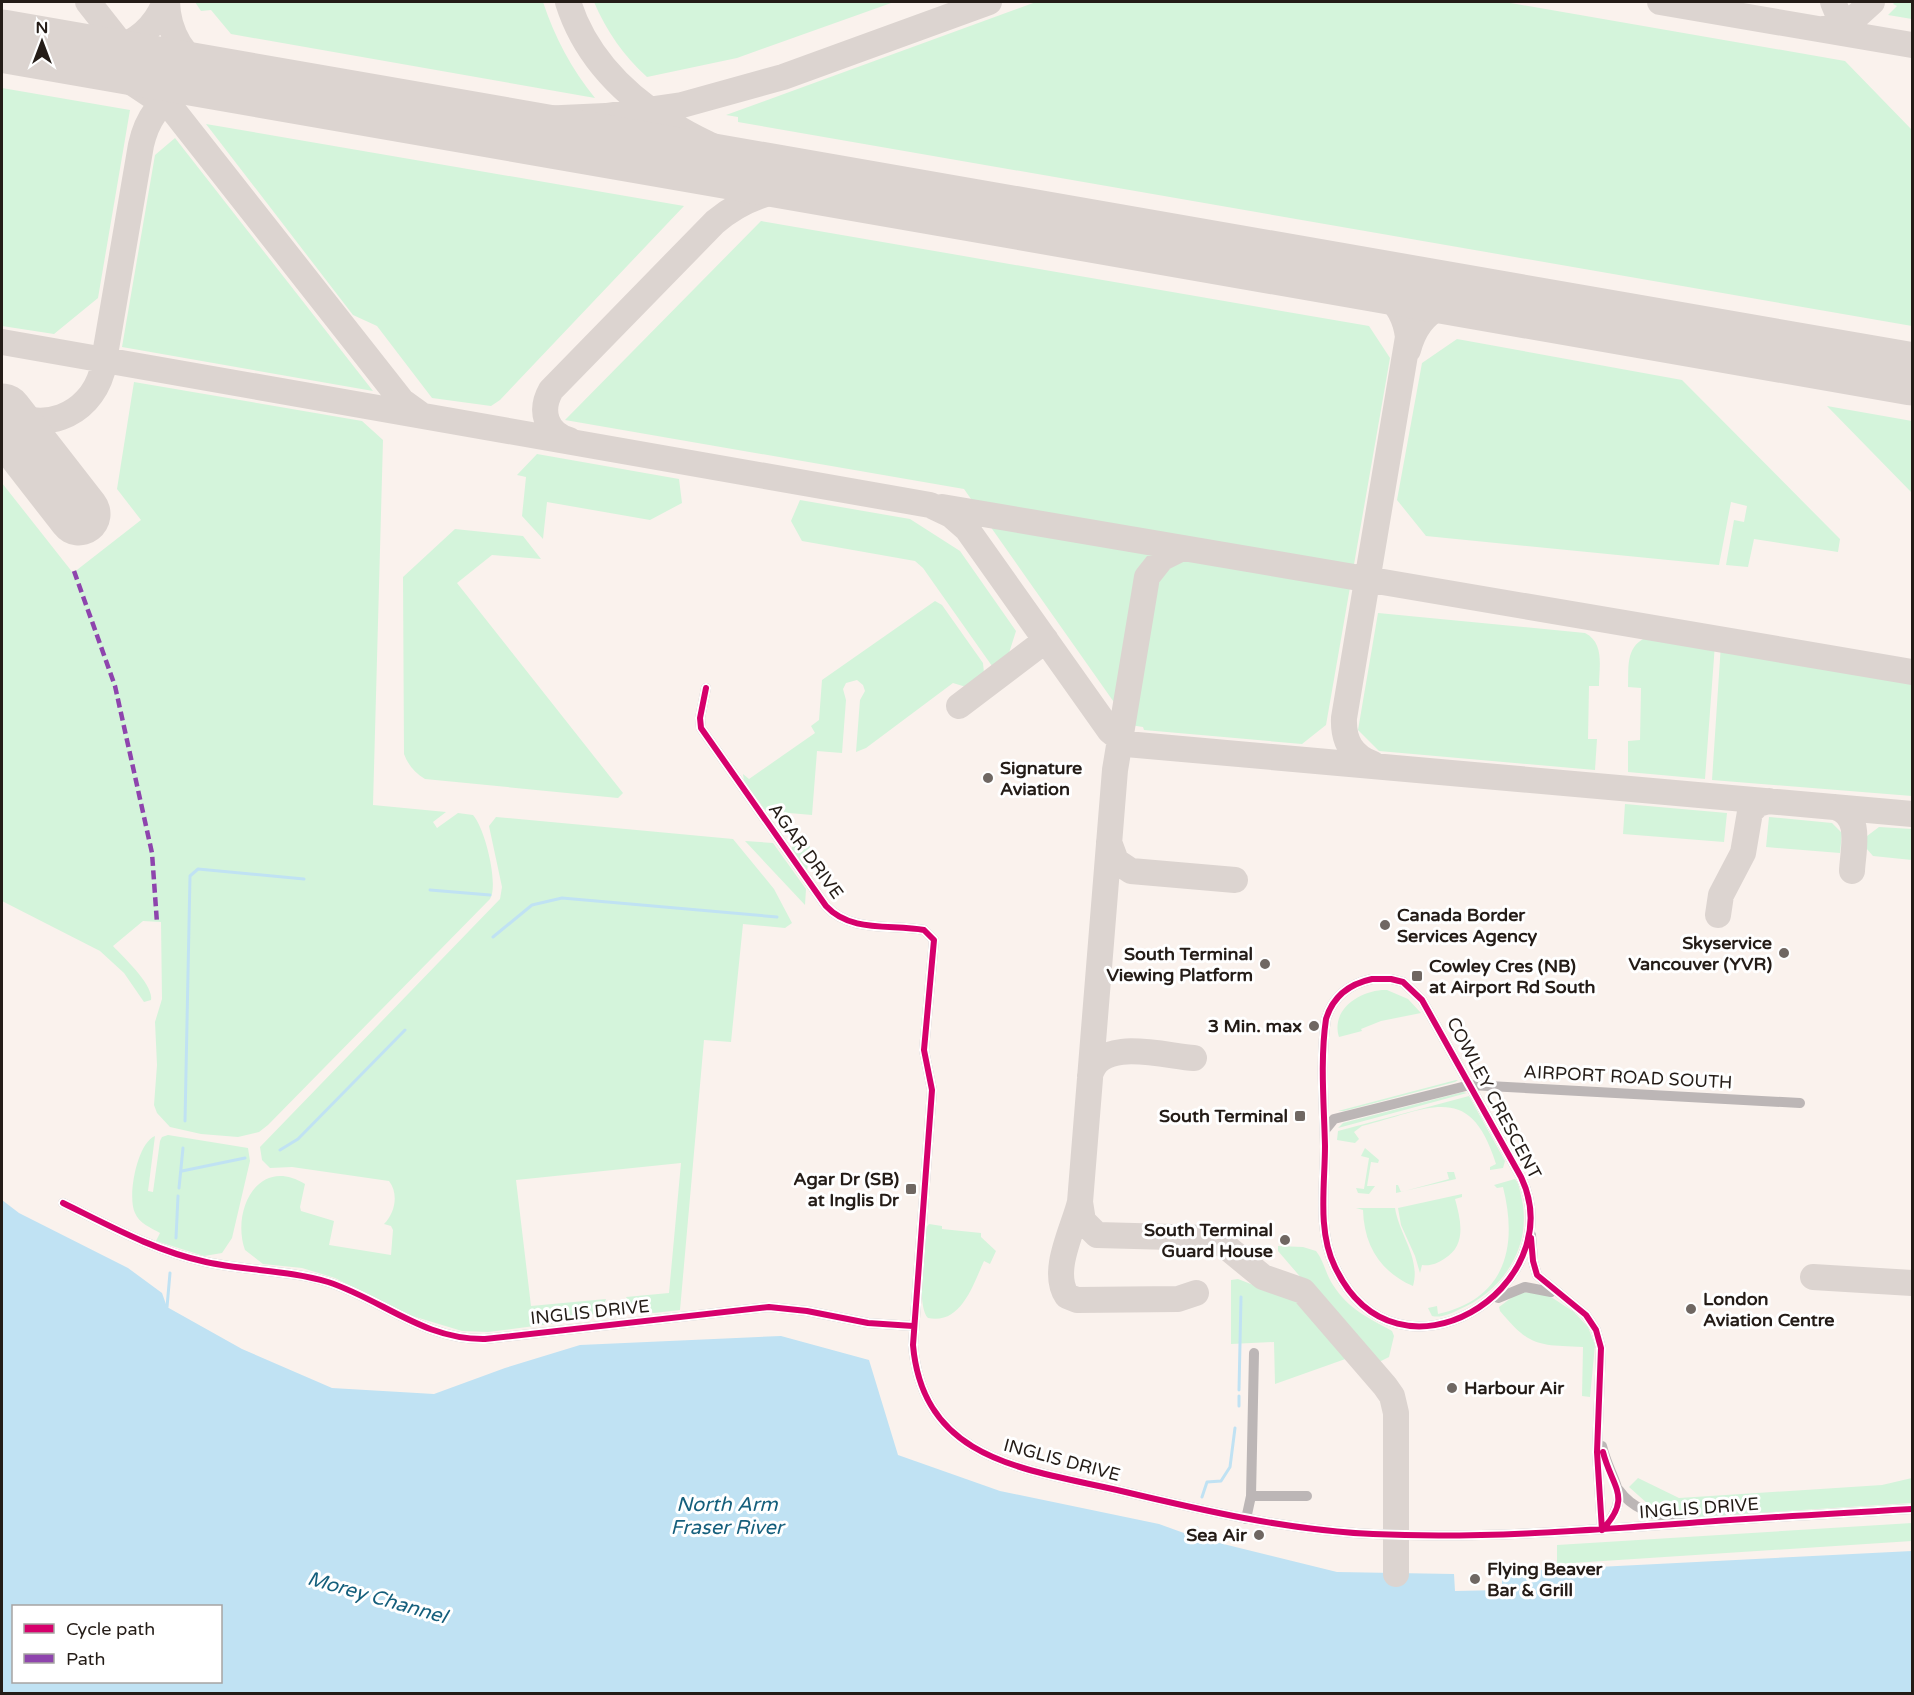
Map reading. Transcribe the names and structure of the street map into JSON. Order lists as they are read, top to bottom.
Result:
{
  "streets": {
    "street": [
      "AGAR DRIVE",
      "AIRPORT ROAD SOUTH",
      "COWLEY CRESCENT",
      "INGLIS DRIVE"
    ]
  },
  "crossings": [
    ["AGAR DRIVE", "INGLIS DRIVE"],
    ["AIRPORT ROAD SOUTH", "COWLEY CRESCENT"]
  ],
  "water": ["North Arm Fraser River", "Morey Channel"],
  "places": {
    "other": [
      "Signature Aviation",
      "Canada Border Services Agency",
      "Skyservice Vancouver (YVR)",
      "South Terminal Viewing Platform",
      "3 Min. max",
      "South Terminal Guard House",
      "London Aviation Centre",
      "Harbour Air",
      "Sea Air",
      "Flying Beaver Bar & Grill"
    ],
    "transit": ["Cowley Cres (NB) at Airport Rd South", "South Terminal", "Agar Dr (SB) at Inglis Dr"]
  },
  "legend": ["Cycle path", "Path"],
  "north": "top"
}
